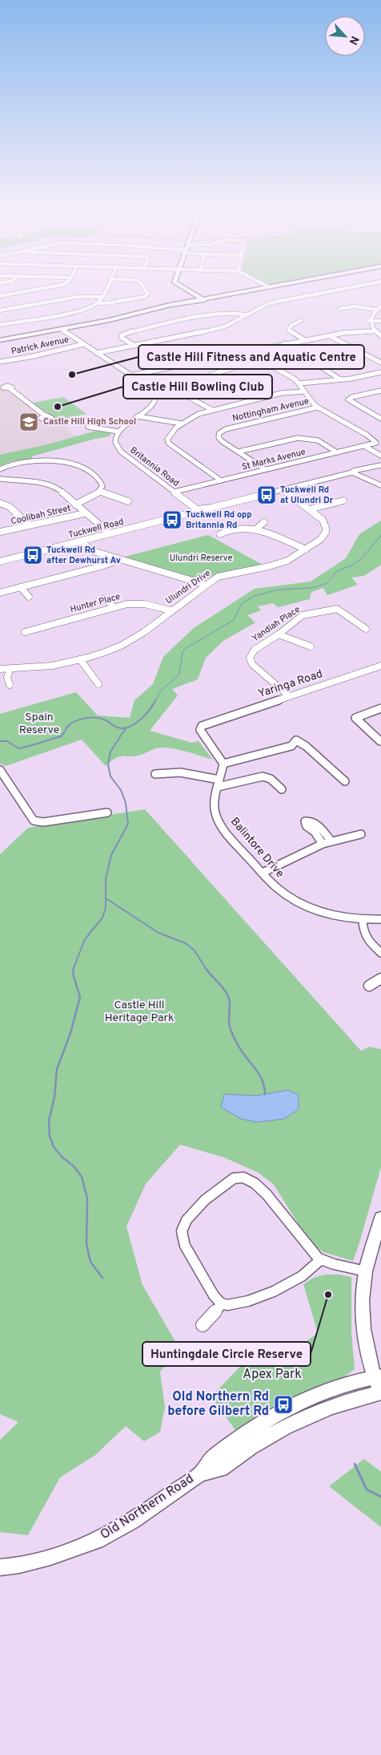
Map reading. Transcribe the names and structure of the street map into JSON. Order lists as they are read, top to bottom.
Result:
{
  "streets": {
    "main road": ["Old Northern Road"],
    "street": [
      "Patrick Avenue",
      "Nottingham Avenue",
      "St Marks Avenue",
      "Britannia Road",
      "Coolibah Street",
      "Tuckwell Road",
      "Ulundri Drive",
      "Hunter Place",
      "Yandiah Place",
      "Yaringa Road",
      "Balintore Drive"
    ]
  },
  "crossings": [
    ["Nottingham Avenue", "St Marks Avenue"],
    ["St Marks Avenue", "Britannia Road"],
    ["Britannia Road", "Tuckwell Road"],
    ["Tuckwell Road", "Ulundri Drive"],
    ["Ulundri Drive", "Hunter Place"],
    ["Yandiah Place", "Yaringa Road"],
    ["Yaringa Road", "Balintore Drive"]
  ],
  "parks": [
    "Ulundri Reserve",
    "Spain Reserve",
    "Castle Hill Heritage Park",
    "Apex Park"
  ],
  "places": {
    "other": ["Castle Hill Fitness and Aquatic Centre", "Castle Hill Bowling Club", "Huntingdale Circle Reserve"],
    "school or university": ["Castle Hill High School"],
    "bus stop": [
      "Tuckwell Rd at Ulundri Dr",
      "Tuckwell Rd opp Britannia Rd",
      "Tuckwell Rd after Dewhurst Av",
      "Old Northern Rd before Gilbert Rd"
    ]
  },
  "north": "bottom right"
}
